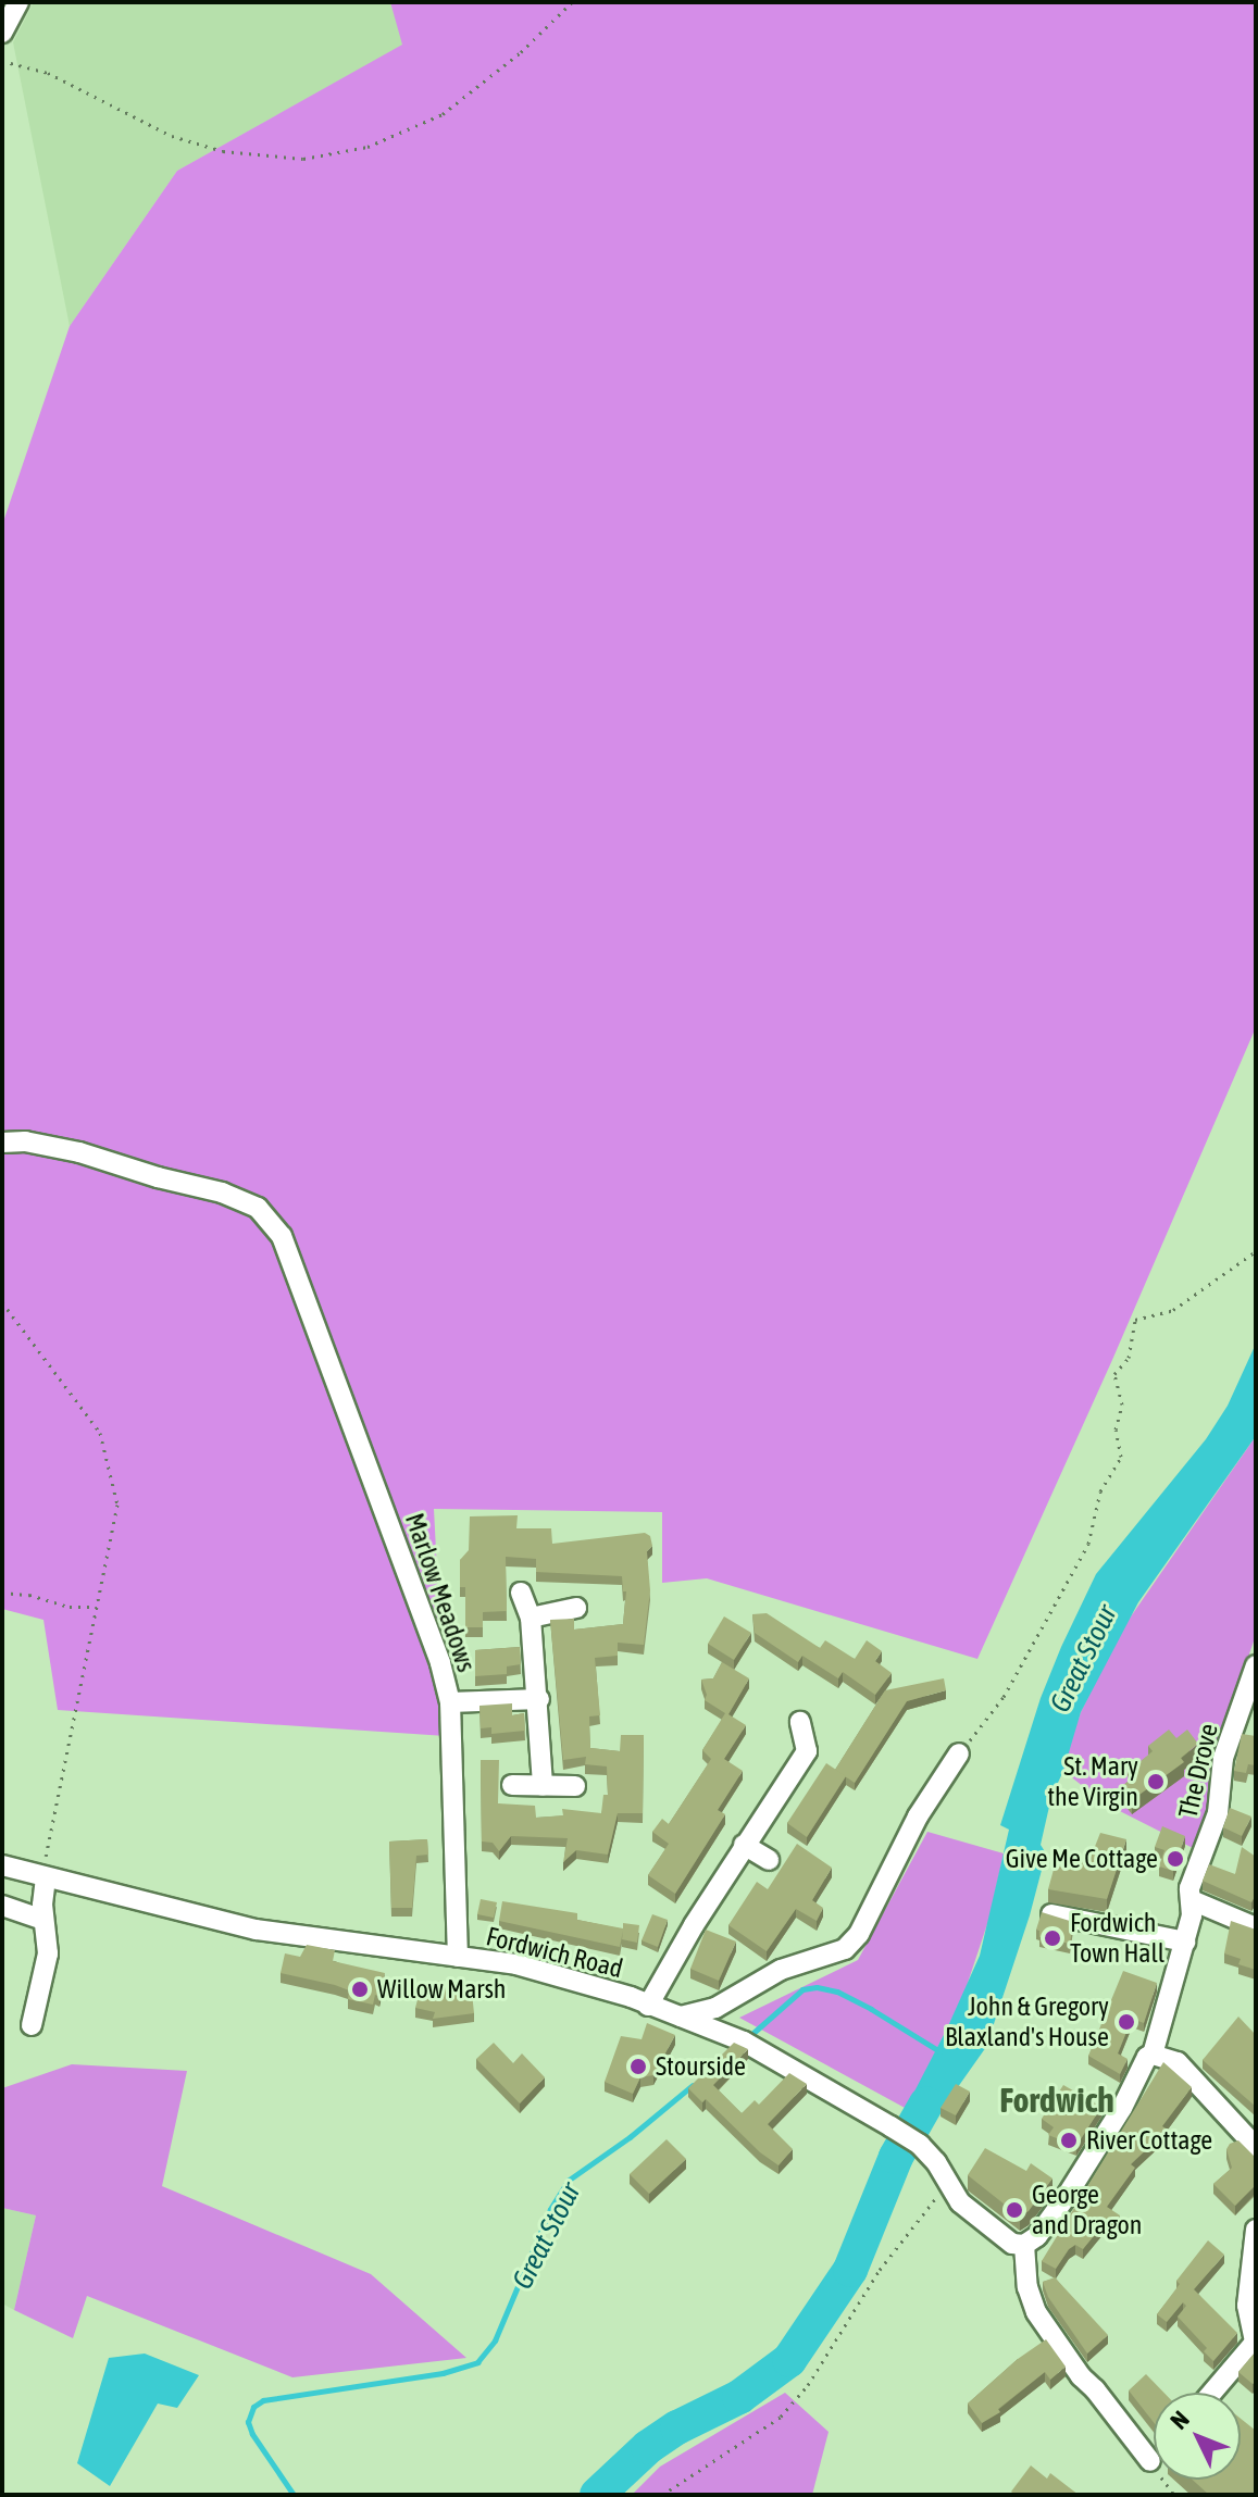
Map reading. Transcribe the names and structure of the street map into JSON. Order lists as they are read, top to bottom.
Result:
{
  "streets": {
    "street": ["Marlow Meadows", "The Drove", "Fordwich Road"]
  },
  "crossings": [
    ["Marlow Meadows", "Fordwich Road"],
    ["The Drove", "Fordwich Road"]
  ],
  "districts": ["Fordwich"],
  "water": ["Great Stour"],
  "places": [
    "St. Mary the Virgin",
    "Give Me Cottage",
    "Fordwich Town Hall",
    "Willow Marsh",
    "John & Gregory Blaxland's House",
    "Stourside",
    "River Cottage",
    "George and Dragon"
  ],
  "north": "top left"
}
